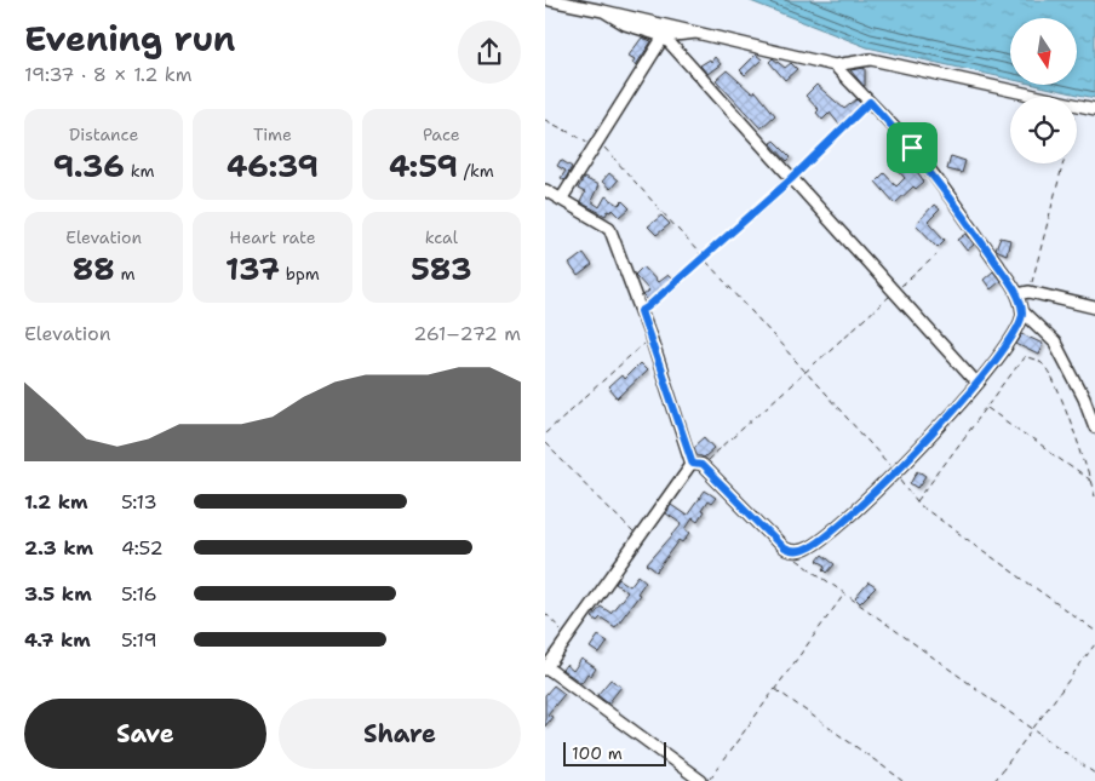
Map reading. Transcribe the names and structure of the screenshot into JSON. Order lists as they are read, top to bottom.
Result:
{
  "scale_bar": "100 m",
  "north": "bottom",
  "page": {
    "heading": ["Evening run", "19:37 · 8 × 1.2 km"],
    "stats": [
      ["Distance", "9.36 km"],
      ["Time", "46:39"],
      ["Pace", "4:59 /km"],
      ["Elevation", "88 m"],
      ["Heart rate", "137 bpm"],
      ["kcal", "583"]
    ],
    "chart": ["Elevation", "261–272 m"],
    "list": [
      {
        "name": "1.2 km",
        "note": "5:13"
      },
      {
        "name": "2.3 km",
        "note": "4:52"
      },
      {
        "name": "3.5 km",
        "note": "5:16"
      },
      {
        "name": "4.7 km",
        "note": "5:19"
      }
    ],
    "buttons": ["Save", "Share"],
    "scale": "100 m"
  }
}
